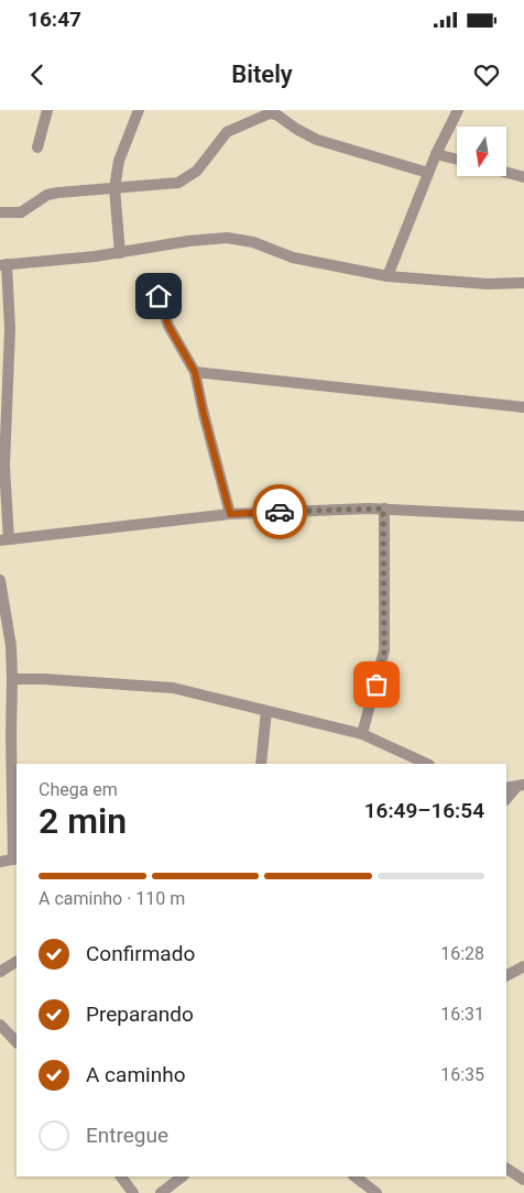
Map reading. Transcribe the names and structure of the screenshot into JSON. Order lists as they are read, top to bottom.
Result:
{
  "north": "bottom",
  "page": {
    "status": "16:47",
    "header": "Bitely",
    "heading": ["2 min", "Chega em", "16:49–16:54"],
    "bar": "A caminho · 110 m",
    "list": [
      ["Confirmado", "16:28"],
      ["Preparando", "16:31"],
      ["A caminho", "16:35"],
      "Entregue"
    ]
  }
}
